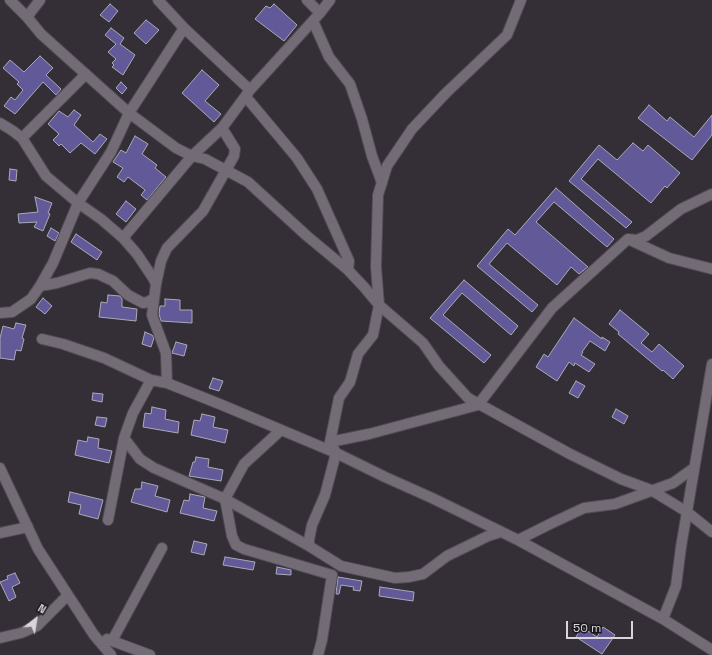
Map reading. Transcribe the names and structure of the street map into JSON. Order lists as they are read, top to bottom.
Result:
{
  "scale_bar": "50 m",
  "north": "top right"
}
